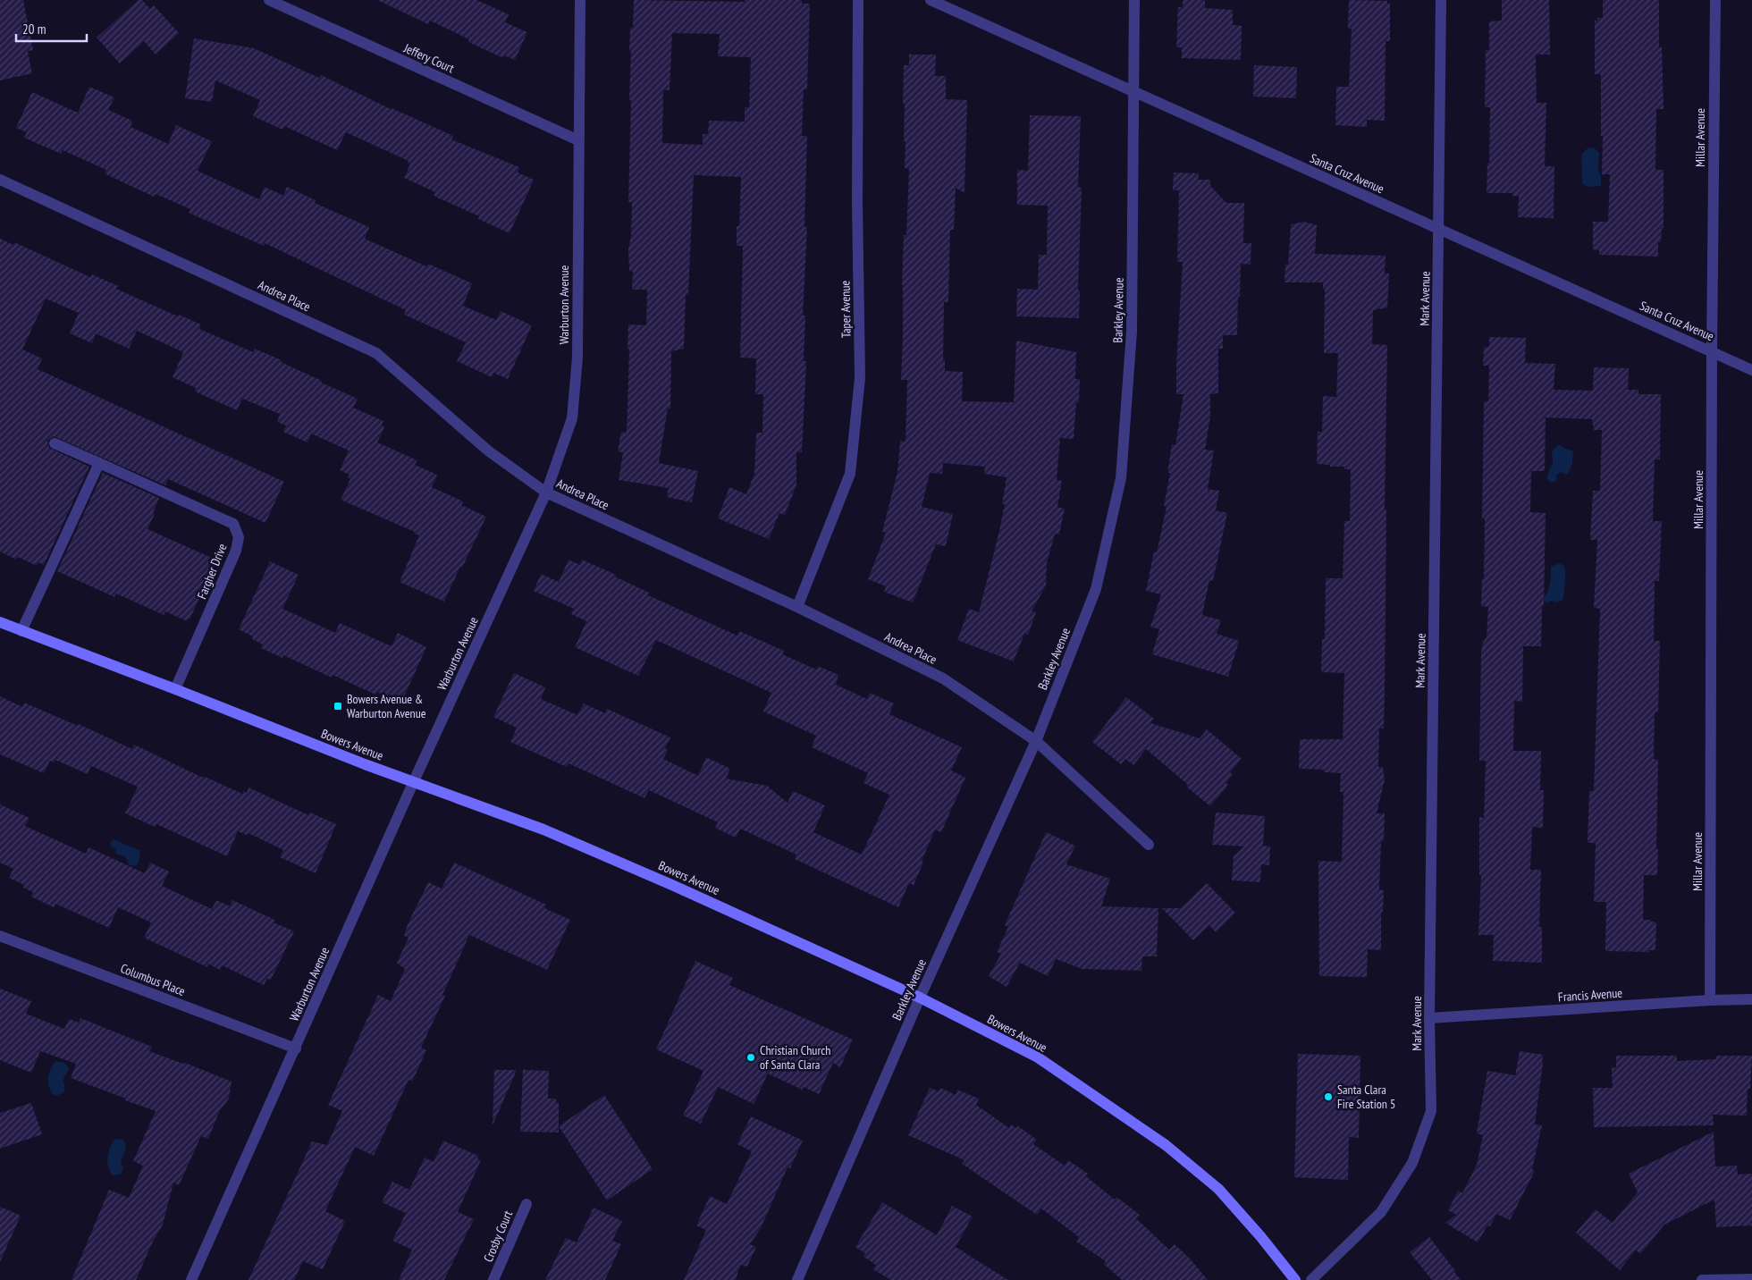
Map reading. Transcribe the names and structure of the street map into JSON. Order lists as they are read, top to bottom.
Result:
{
  "streets": {
    "main road": ["Bowers Avenue"],
    "street": [
      "Jeffery Court",
      "Millar Avenue",
      "Santa Cruz Avenue",
      "Andrea Place",
      "Mark Avenue",
      "Warburton Avenue",
      "Taper Avenue",
      "Barkley Avenue",
      "Fargher Drive",
      "Columbus Place",
      "Francis Avenue",
      "Crosby Court"
    ]
  },
  "crossings": [
    ["Jeffery Court", "Warburton Avenue"],
    ["Millar Avenue", "Santa Cruz Avenue"],
    ["Millar Avenue", "Francis Avenue"],
    ["Santa Cruz Avenue", "Mark Avenue"],
    ["Santa Cruz Avenue", "Barkley Avenue"],
    ["Andrea Place", "Warburton Avenue"],
    ["Andrea Place", "Taper Avenue"],
    ["Andrea Place", "Barkley Avenue"],
    ["Mark Avenue", "Francis Avenue"],
    ["Warburton Avenue", "Bowers Avenue"],
    ["Warburton Avenue", "Columbus Place"],
    ["Barkley Avenue", "Bowers Avenue"],
    ["Fargher Drive", "Bowers Avenue"]
  ],
  "places": {
    "transit": ["Bowers Avenue & Warburton Avenue"],
    "other": ["Christian Church of Santa Clara", "Santa Clara Fire Station 5"]
  },
  "scale_bar": "20 m"
}
